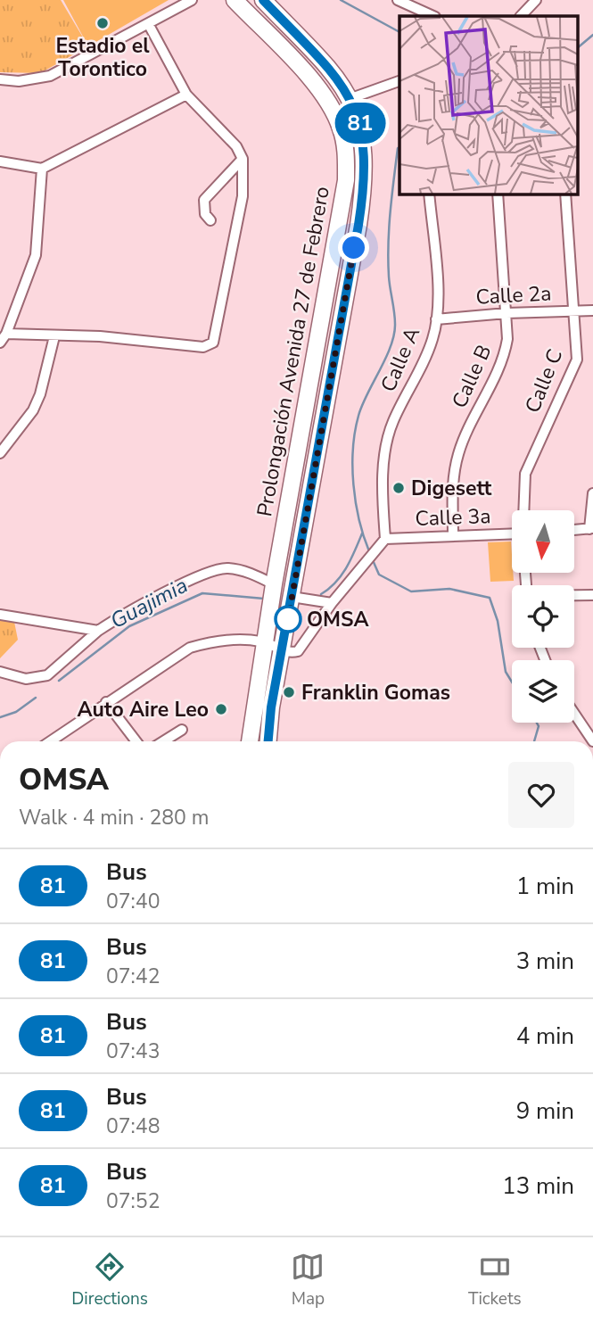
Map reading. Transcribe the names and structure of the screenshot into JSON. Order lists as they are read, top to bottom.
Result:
{
  "streets": {
    "main road": ["Prolongación Avenida 27 de Febrero"],
    "street": [
      "Calle 2a",
      "Calle A",
      "Calle B",
      "Calle C",
      "Calle 3a"
    ]
  },
  "crossings": [
    ["Calle 2a", "Calle A"],
    ["Calle 2a", "Calle B"],
    ["Calle 2a", "Calle C"],
    ["Calle A", "Calle 3a"],
    ["Calle B", "Calle 3a"]
  ],
  "water": ["Guajimia"],
  "places": [
    "Estadio el Torontico",
    "Digesett",
    "OMSA",
    "Franklin Gomas",
    "Auto Aire Leo"
  ],
  "lines": ["bus line 81"],
  "north": "bottom",
  "page": {
    "on_map": "81",
    "heading": ["OMSA", "Walk · 4 min · 280 m"],
    "list": [
      {
        "mark": "81",
        "name": "Bus",
        "note": "07:40",
        "value": "1 min"
      },
      {
        "mark": "81",
        "name": "Bus",
        "note": "07:42",
        "value": "3 min"
      },
      {
        "mark": "81",
        "name": "Bus",
        "note": "07:43",
        "value": "4 min"
      },
      {
        "mark": "81",
        "name": "Bus",
        "note": "07:48",
        "value": "9 min"
      },
      {
        "mark": "81",
        "name": "Bus",
        "note": "07:52",
        "value": "13 min"
      }
    ],
    "tabs": ["Directions", "Map", "Tickets"]
  }
}
